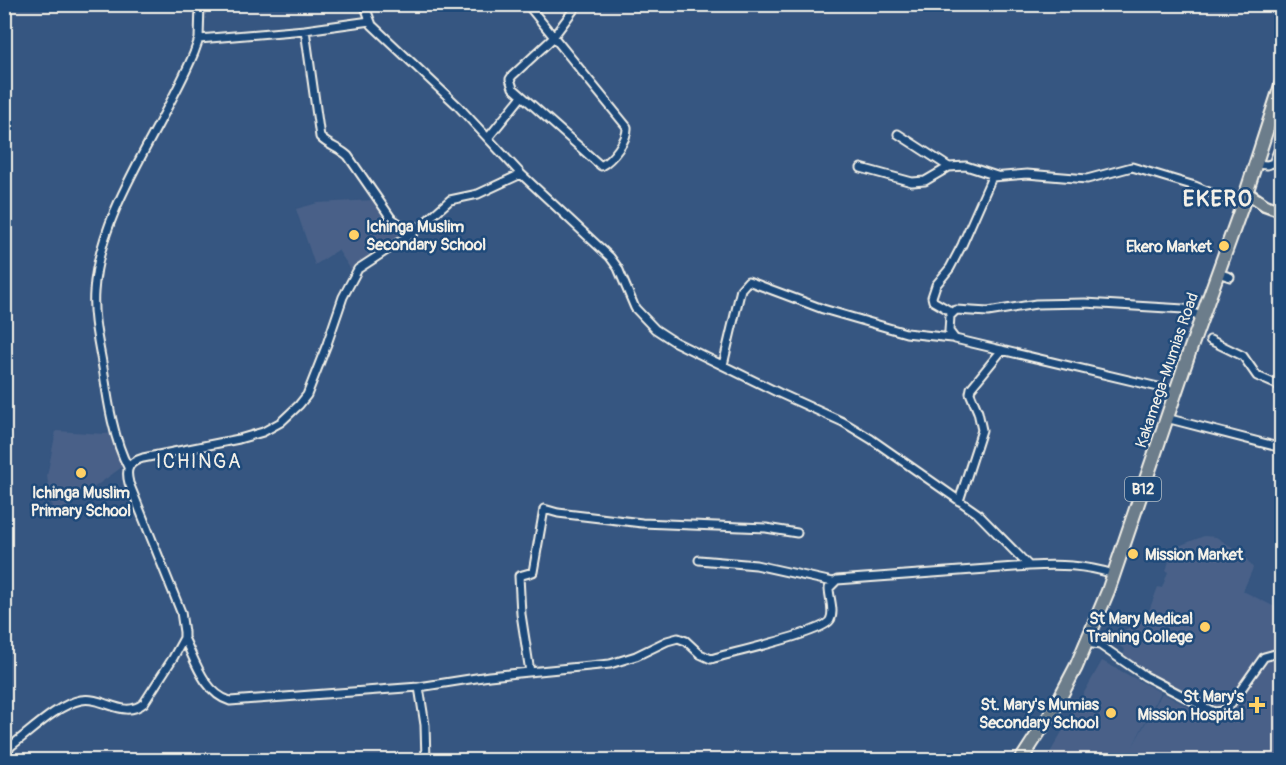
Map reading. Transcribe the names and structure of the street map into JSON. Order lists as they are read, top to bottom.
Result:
{
  "streets": {
    "highway": ["Kakamega-Mumias Road", "B12"]
  },
  "districts": ["EKERO", "ICHINGA"],
  "places": {
    "other": [
      "Ichinga Muslim Secondary School",
      "Ekero Market",
      "Ichinga Muslim Primary School",
      "Mission Market",
      "St Mary Medical Training College",
      "St. Mary's Mumias Secondary School"
    ],
    "health": ["St Mary's Mission Hospital"]
  }
}
